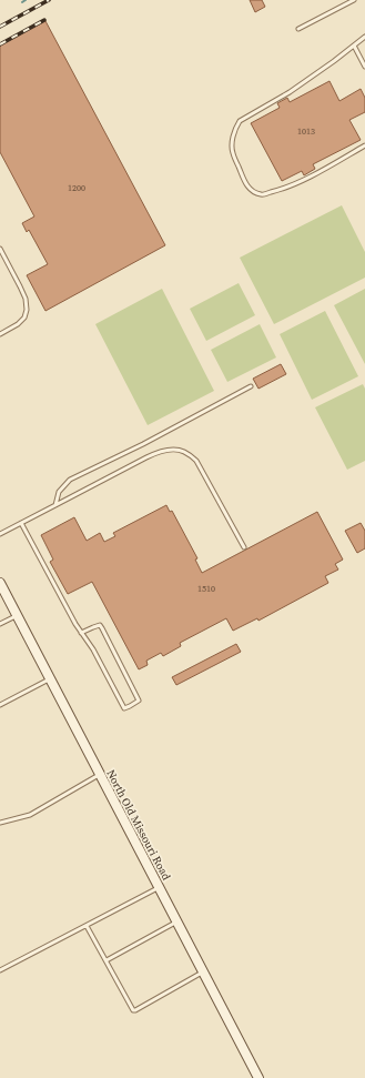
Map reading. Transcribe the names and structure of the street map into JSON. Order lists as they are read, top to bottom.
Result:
{
  "streets": {
    "main road": ["North Old Missouri Road"]
  },
  "house_numbers": ["1013", "1200", "1510"]
}
